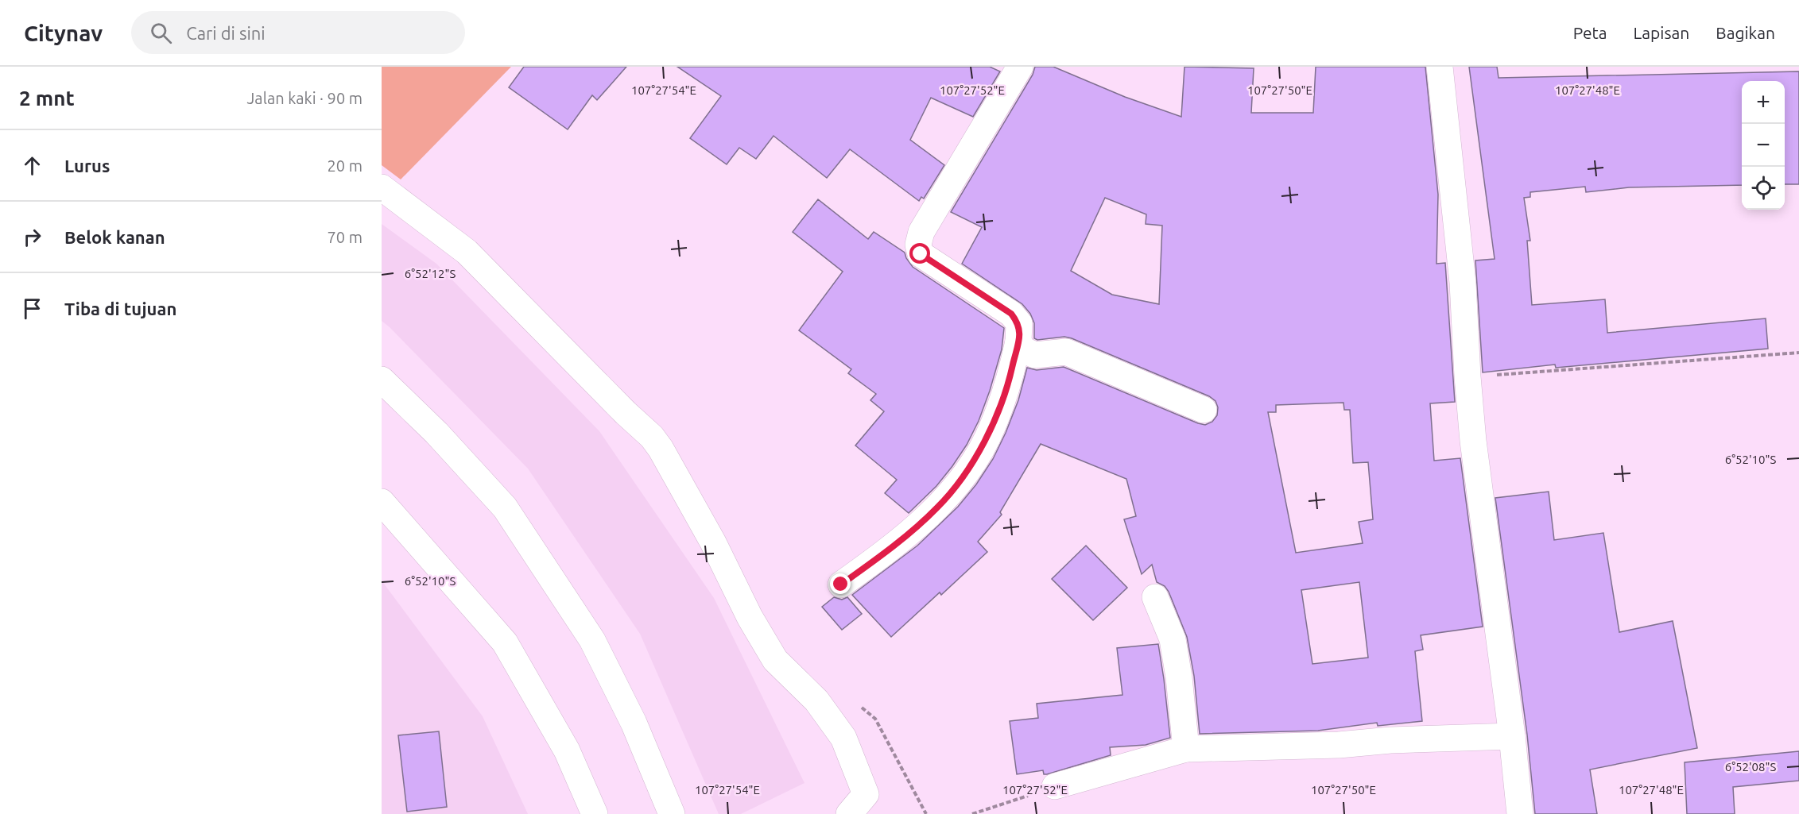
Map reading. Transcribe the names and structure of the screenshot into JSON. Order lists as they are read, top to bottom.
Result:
{
  "page": {
    "header": "Citynav",
    "search": "Cari di sini",
    "nav": ["Peta", "Lapisan", "Bagikan"],
    "heading": ["2 mnt", "Jalan kaki · 90 m"],
    "map_buttons": ["+", "−"],
    "list": [
      ["Lurus", "20 m"],
      ["Belok kanan", "70 m"],
      "Tiba di tujuan"
    ]
  },
  "coordinates": [
    "107°27'54\"E",
    "107°27'52\"E",
    "107°27'50\"E",
    "107°27'48\"E",
    "6°52'12\"S",
    "6°52'10\"S",
    "6°52'08\"S"
  ]
}
